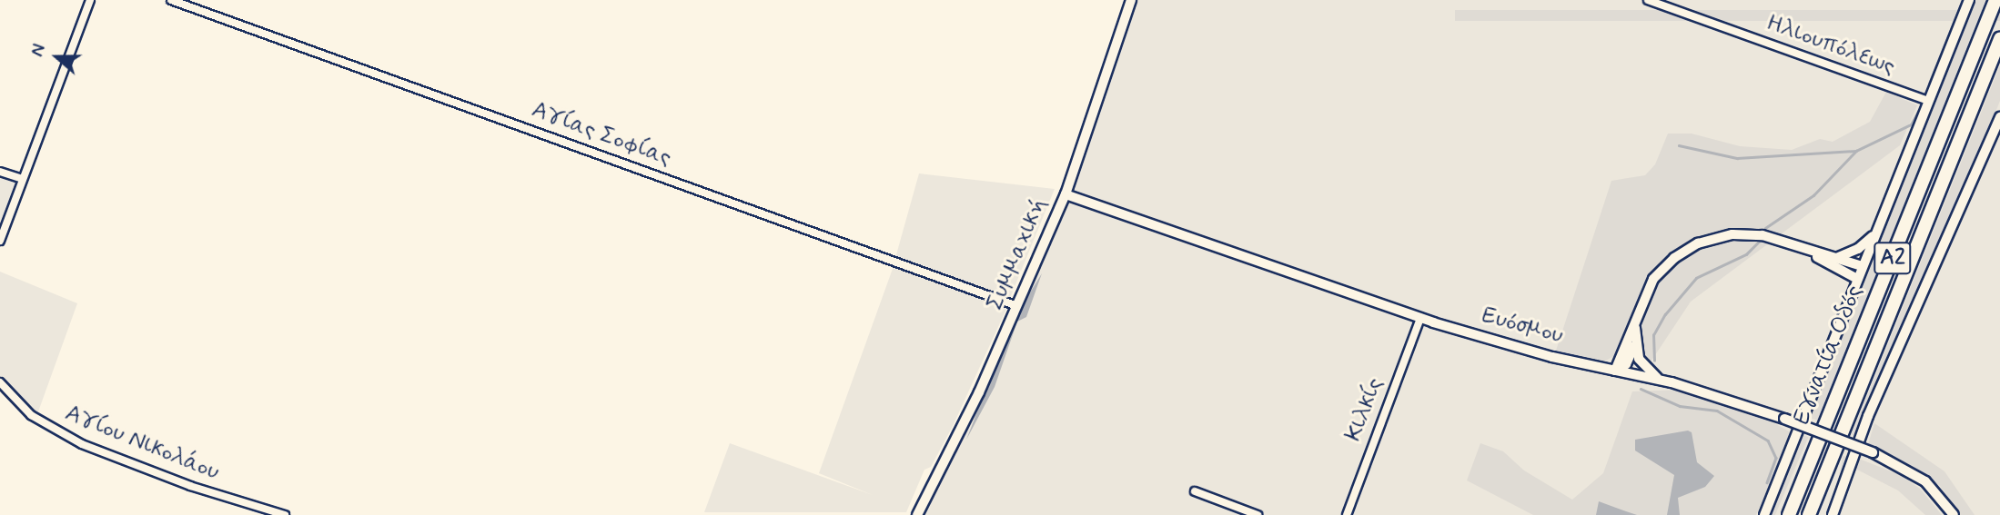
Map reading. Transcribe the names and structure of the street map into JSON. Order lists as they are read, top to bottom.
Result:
{
  "streets": {
    "highway": ["Α2", "Εγνατία Οδός"],
    "street": [
      "Ηλιουπόλεως",
      "Αγίας Σοφίας",
      "Συμμαχική",
      "Ευόσμου",
      "Κιλκίς",
      "Αγίου Νικολάου"
    ]
  },
  "crossings": [
    ["Αγίας Σοφίας", "Συμμαχική"],
    ["Συμμαχική", "Ευόσμου"],
    ["Ευόσμου", "Κιλκίς"]
  ],
  "north": "left"
}
